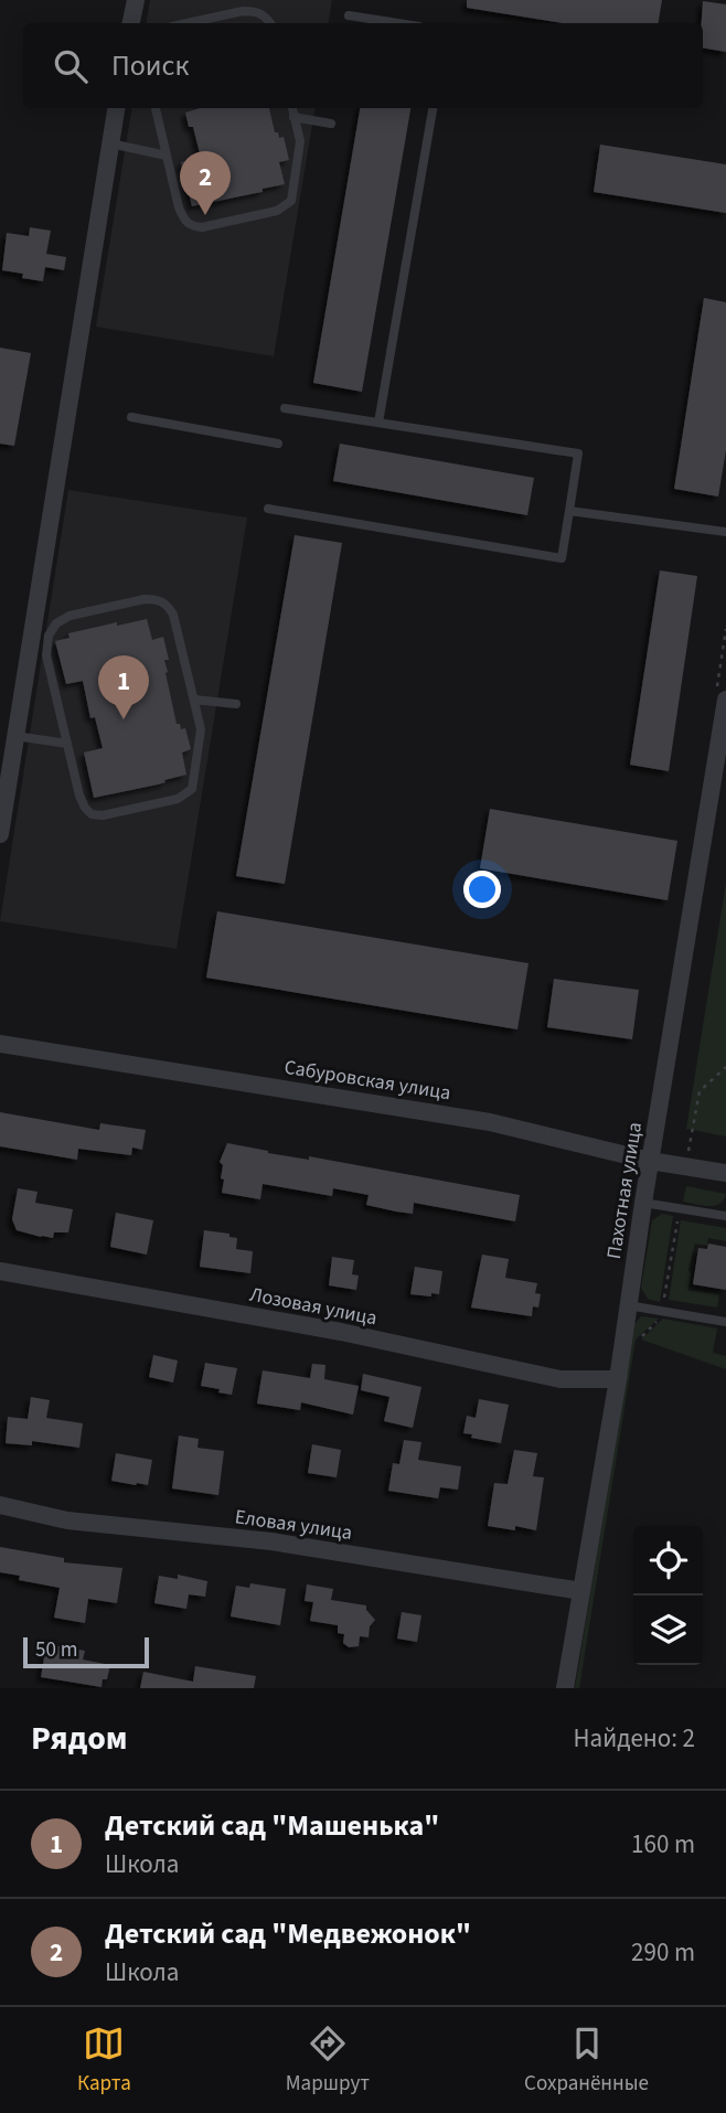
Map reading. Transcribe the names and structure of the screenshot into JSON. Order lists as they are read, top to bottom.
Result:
{
  "streets": {
    "street": [
      "Сабуровская улица",
      "Пахотная улица",
      "Лозовая улица",
      "Еловая улица"
    ]
  },
  "crossings": [
    ["Сабуровская улица", "Пахотная улица"],
    ["Пахотная улица", "Лозовая улица"],
    ["Пахотная улица", "Еловая улица"]
  ],
  "scale_bar": "50 m",
  "page": {
    "search": "Поиск",
    "pins": ["2", "1"],
    "scale": "50 m",
    "heading": ["Рядом", "Найдено: 2"],
    "list": [
      {
        "mark": "1",
        "name": "Детский сад \"Машенька\"",
        "note": "Школа",
        "value": "160 m"
      },
      {
        "mark": "2",
        "name": "Детский сад \"Медвежонок\"",
        "note": "Школа",
        "value": "290 m"
      }
    ],
    "nav": ["Карта", "Маршрут", "Сохранённые"]
  }
}
